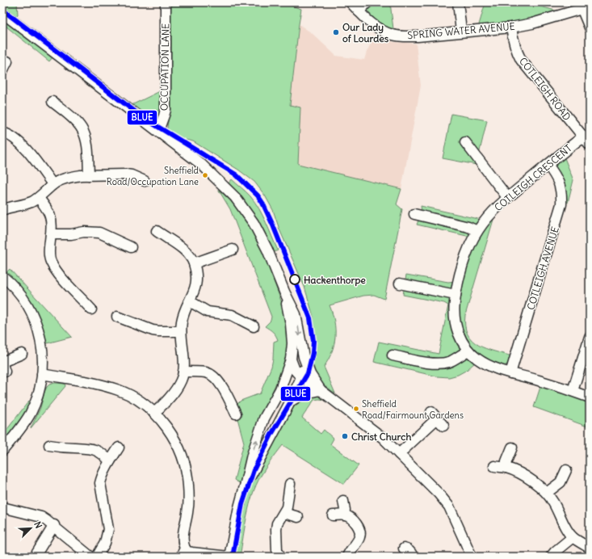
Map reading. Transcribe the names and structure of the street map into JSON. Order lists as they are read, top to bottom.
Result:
{
  "streets": {
    "street": [
      "SPRING WATER AVENUE",
      "OCCUPATION LANE",
      "COTLEIGH ROAD",
      "COTLEIGH CRESCENT",
      "COTLEIGH AVENUE"
    ]
  },
  "crossings": [
    ["SPRING WATER AVENUE", "COTLEIGH ROAD"],
    ["COTLEIGH ROAD", "COTLEIGH CRESCENT"],
    ["COTLEIGH CRESCENT", "COTLEIGH AVENUE"]
  ],
  "places": [
    "Our Lady of Lourdes",
    "Sheffield Road/Occupation Lane",
    "Hackenthorpe",
    "Sheffield Road/Fairmount Gardens",
    "Christ Church"
  ],
  "lines": ["transit line BLUE"],
  "north": "top right"
}
